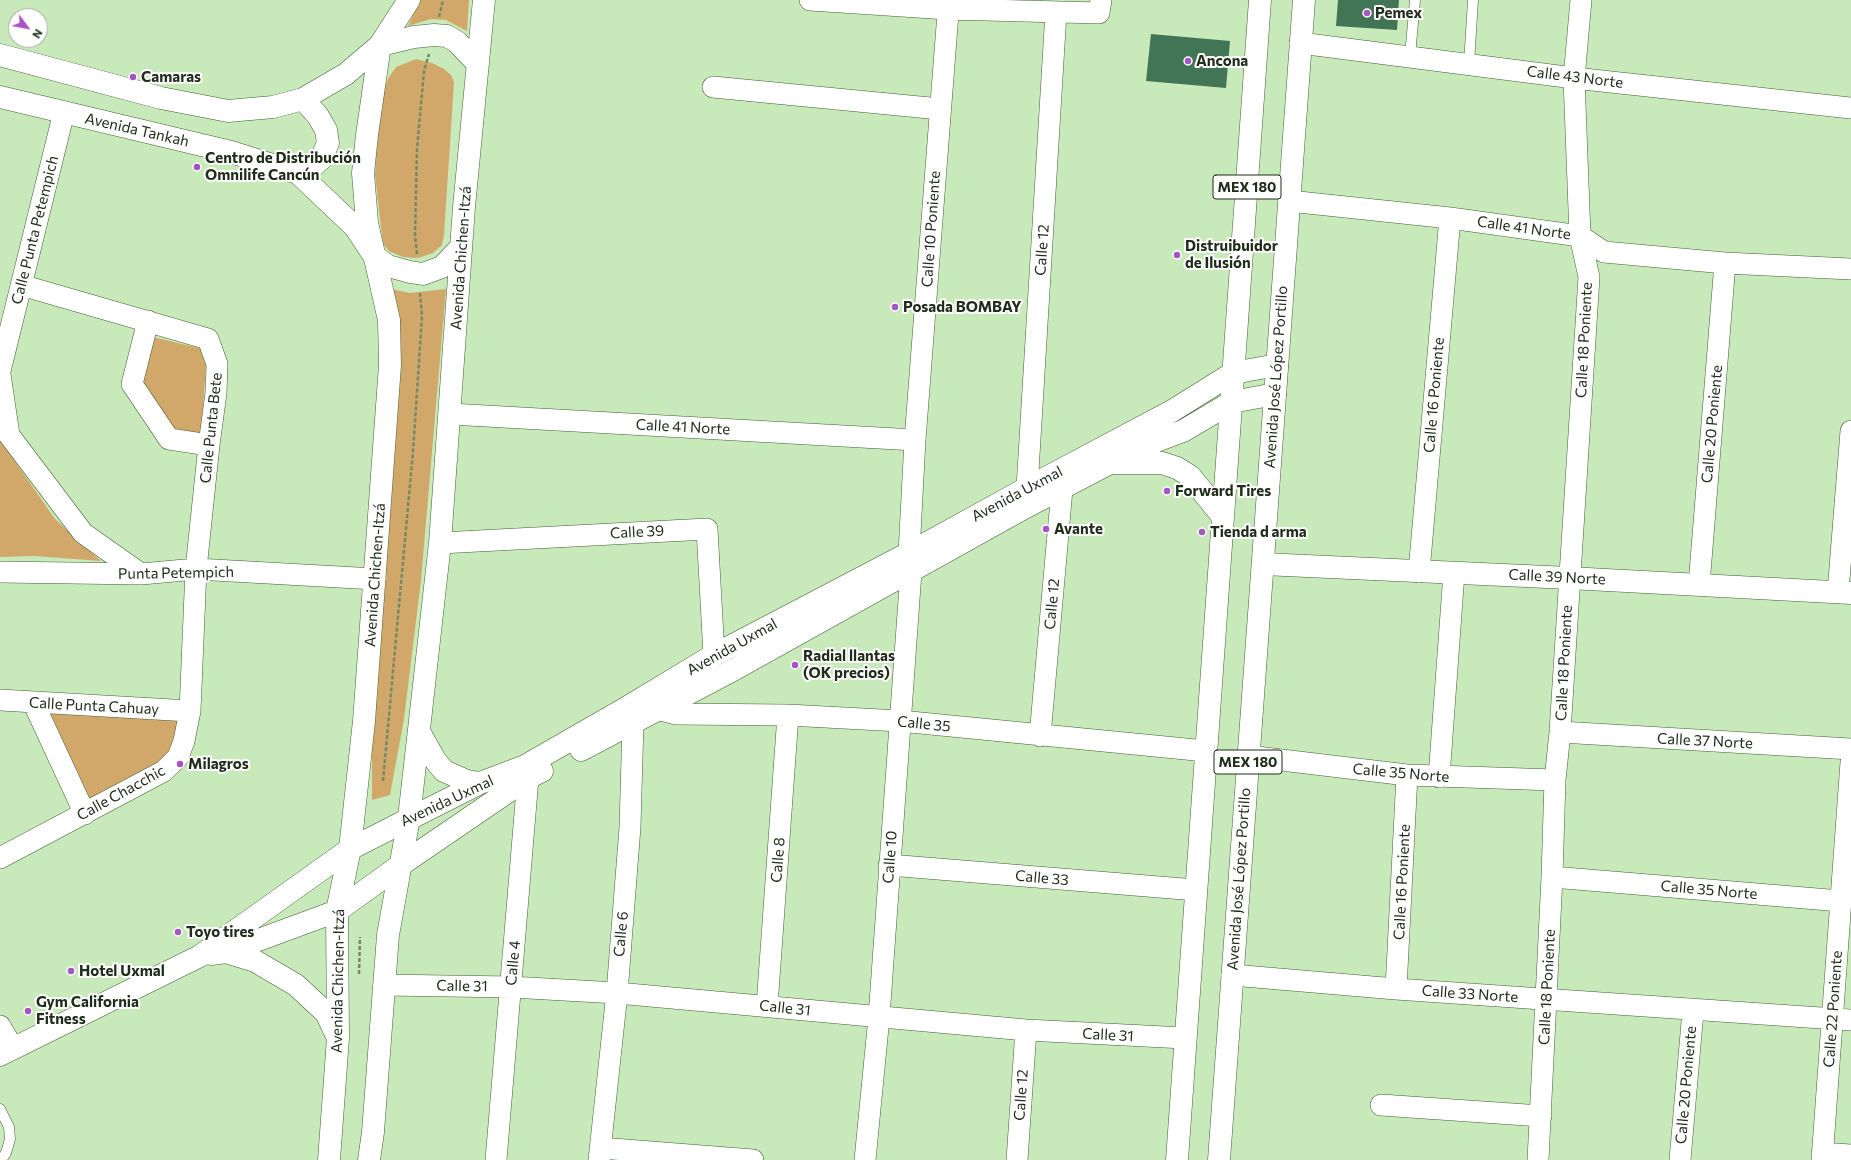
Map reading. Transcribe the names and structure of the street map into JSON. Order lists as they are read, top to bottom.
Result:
{
  "streets": {
    "main road": [
      "Avenida Tankah",
      "MEX 180",
      "Avenida Chichen-Itzá",
      "Avenida José López Portillo",
      "Avenida Uxmal",
      "Calle 39 Norte"
    ],
    "street": [
      "Calle 43 Norte",
      "Calle 41 Norte",
      "Calle 10 Poniente",
      "Calle Punta Petempich",
      "Calle 12",
      "Calle 18 Poniente",
      "Calle 16 Poniente",
      "Calle 20 Poniente",
      "Calle Punta Bete",
      "Calle 39",
      "Punta Petempich",
      "Calle Punta Cahuay",
      "Calle 35",
      "Calle 37 Norte",
      "Calle 35 Norte",
      "Calle Chacchic",
      "Calle 10",
      "Calle 8",
      "Calle 33",
      "Calle 6",
      "Calle 4",
      "Calle 31",
      "Calle 33 Norte",
      "Calle 22 Poniente"
    ]
  },
  "crossings": [
    ["Calle 43 Norte", "Calle 18 Poniente"],
    ["Calle 43 Norte", "Avenida José López Portillo"],
    ["Avenida Tankah", "Calle Punta Petempich"],
    ["Avenida Tankah", "Avenida Chichen-Itzá"],
    ["MEX 180", "Avenida Uxmal"],
    ["MEX 180", "Calle 35"],
    ["MEX 180", "Calle 33"],
    ["MEX 180", "Calle 31"],
    ["Calle 41 Norte", "Calle 10 Poniente"],
    ["Calle 41 Norte", "Avenida Chichen-Itzá"],
    ["Calle 41 Norte", "Calle 18 Poniente"],
    ["Calle 41 Norte", "Avenida José López Portillo"],
    ["Calle 41 Norte", "Calle 16 Poniente"],
    ["Calle 41 Norte", "Calle 20 Poniente"],
    ["Calle 10 Poniente", "Avenida Uxmal"],
    ["Calle 10 Poniente", "Calle 10"],
    ["Calle Punta Petempich", "Calle Punta Bete"],
    ["Calle 12", "Avenida Uxmal"],
    ["Calle 12", "Calle 35"],
    ["Calle 12", "Calle 31"],
    ["Avenida Chichen-Itzá", "Avenida Uxmal"],
    ["Avenida Chichen-Itzá", "Calle 39"],
    ["Avenida Chichen-Itzá", "Punta Petempich"],
    ["Avenida Chichen-Itzá", "Calle 31"],
    ["Calle 18 Poniente", "Calle 39 Norte"],
    ["Calle 18 Poniente", "Calle 37 Norte"],
    ["Calle 18 Poniente", "Calle 35 Norte"],
    ["Calle 18 Poniente", "Calle 33 Norte"],
    ["Avenida José López Portillo", "Avenida Uxmal"],
    ["Avenida José López Portillo", "Calle 39 Norte"],
    ["Avenida José López Portillo", "Calle 35 Norte"],
    ["Avenida José López Portillo", "Calle 33 Norte"],
    ["Calle 16 Poniente", "Calle 39 Norte"],
    ["Calle 16 Poniente", "Calle 35 Norte"],
    ["Calle 16 Poniente", "Calle 33 Norte"],
    ["Calle 20 Poniente", "Calle 39 Norte"],
    ["Calle 20 Poniente", "Calle 33 Norte"],
    ["Calle Punta Bete", "Punta Petempich"],
    ["Calle Punta Bete", "Calle Chacchic"],
    ["Avenida Uxmal", "Calle 39"],
    ["Avenida Uxmal", "Calle 35"],
    ["Avenida Uxmal", "Calle 10"],
    ["Avenida Uxmal", "Calle 6"],
    ["Avenida Uxmal", "Calle 4"],
    ["Punta Petempich", "Calle Chacchic"],
    ["Calle Punta Cahuay", "Calle Chacchic"],
    ["Calle 35", "Calle 10"],
    ["Calle 35", "Calle 8"],
    ["Calle 35 Norte", "Calle 22 Poniente"],
    ["Calle 10", "Calle 33"],
    ["Calle 10", "Calle 31"],
    ["Calle 8", "Calle 31"],
    ["Calle 6", "Calle 31"],
    ["Calle 4", "Calle 31"],
    ["Calle 33 Norte", "Calle 22 Poniente"]
  ],
  "places": [
    "Pemex",
    "Ancona",
    "Camaras",
    "Centro de Distribución Omnilife Cancún",
    "Distruibuidor de Ilusión",
    "Posada BOMBAY",
    "Forward Tires",
    "Avante",
    "Tienda d arma",
    "Radial llantas (OK precios)",
    "Milagros",
    "Toyo tires",
    "Hotel Uxmal",
    "Gym California Fitness"
  ],
  "north": "bottom right"
}
